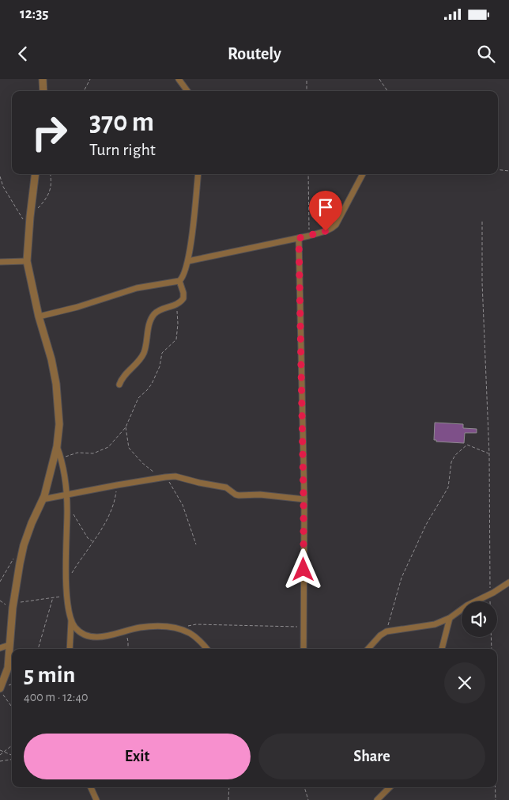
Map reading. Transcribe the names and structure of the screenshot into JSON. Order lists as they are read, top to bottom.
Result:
{
  "page": {
    "status": "12:35",
    "header": "Routely",
    "turn": ["370 m", "Turn right"],
    "heading": ["5 min", "400 m · 12:40"],
    "buttons": ["Exit", "Share"]
  }
}
